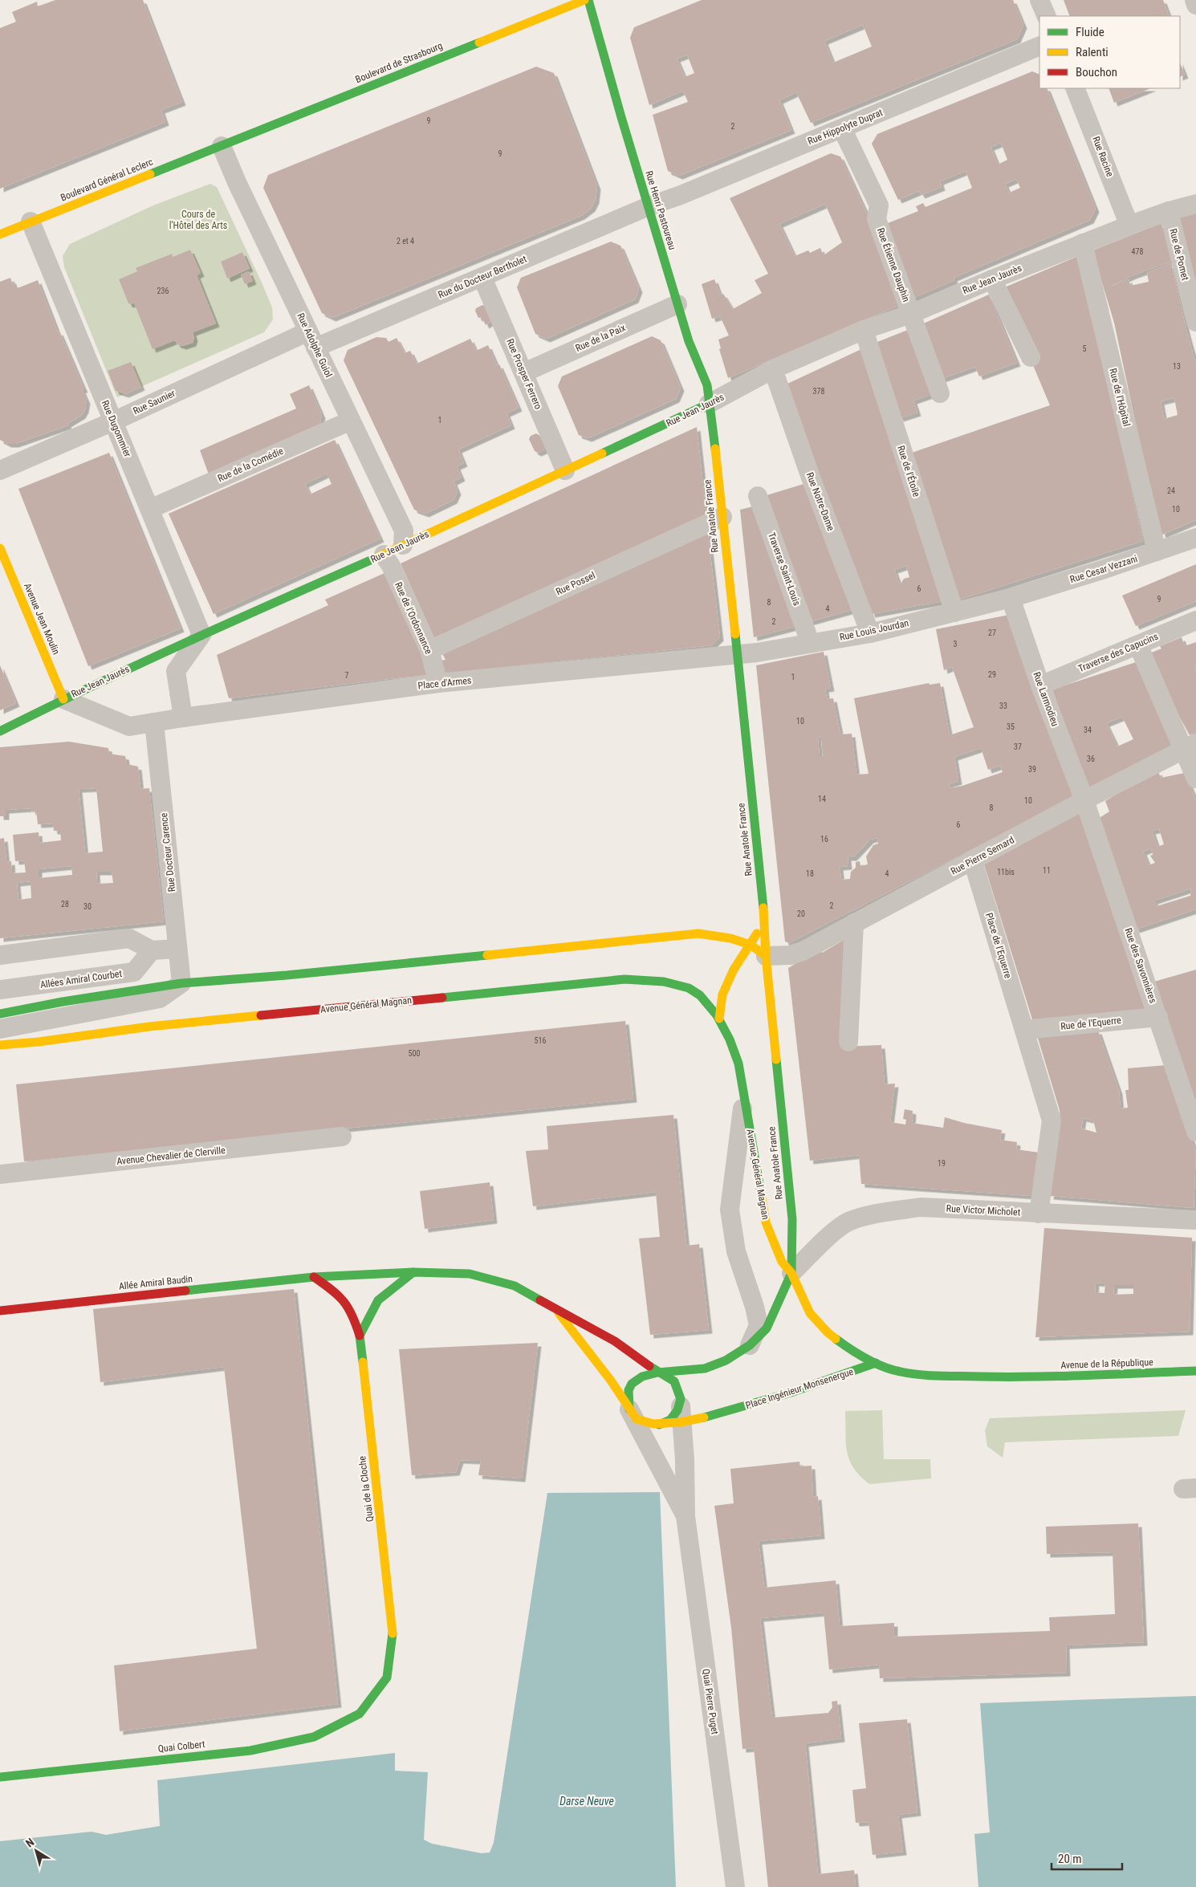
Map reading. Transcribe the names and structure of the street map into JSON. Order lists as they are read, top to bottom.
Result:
{
  "streets": {
    "street": [
      "Boulevard de Strasbourg",
      "Rue Hippolyte Duprat",
      "Rue Racine",
      "Boulevard Général Leclerc",
      "Rue Henri Pastoureau",
      "Rue de Pomet",
      "Rue Étienne Dauphin",
      "Rue du Docteur Bertholet",
      "Rue Jean Jaurès",
      "Rue de la Paix",
      "Rue Adolphe Guiol",
      "Rue Prosper Ferrero",
      "Rue de l'Hôpital",
      "Rue Saunier",
      "Rue Dugommier",
      "Rue de la Comédie",
      "Rue de l'Étoile",
      "Rue Notre-Dame",
      "Rue Anatole France",
      "Traverse Saint-Louis",
      "Rue Cesar Vezzani",
      "Rue Possel",
      "Rue de l'Ordonnance",
      "Avenue Jean Moulin",
      "Rue Louis Jourdan",
      "Traverse des Capucins",
      "Place d'Armes",
      "Rue Larmodieu",
      "Rue Docteur Carence",
      "Rue Pierre Semard",
      "Place de l'Equerre",
      "Rue des Savonnières",
      "Allées Amiral Courbet",
      "Avenue Général Magnan",
      "Rue de l'Equerre",
      "Avenue Chevalier de Clerville",
      "Rue Victor Micholet",
      "Allée Amiral Baudin",
      "Avenue de la République",
      "Place Ingénieur Monsenergue",
      "Quai de la Cloche",
      "Quai Pierre Puget",
      "Quai Colbert"
    ]
  },
  "crossings": [
    ["Boulevard de Strasbourg", "Boulevard Général Leclerc"],
    ["Boulevard de Strasbourg", "Rue Adolphe Guiol"],
    ["Rue Hippolyte Duprat", "Rue Henri Pastoureau"],
    ["Rue Hippolyte Duprat", "Rue Étienne Dauphin"],
    ["Rue Hippolyte Duprat", "Rue du Docteur Bertholet"],
    ["Rue Racine", "Rue Jean Jaurès"],
    ["Boulevard Général Leclerc", "Rue Adolphe Guiol"],
    ["Boulevard Général Leclerc", "Rue Dugommier"],
    ["Rue Henri Pastoureau", "Rue du Docteur Bertholet"],
    ["Rue Henri Pastoureau", "Rue Jean Jaurès"],
    ["Rue Henri Pastoureau", "Rue de la Paix"],
    ["Rue Henri Pastoureau", "Rue Anatole France"],
    ["Rue de Pomet", "Rue Jean Jaurès"],
    ["Rue Étienne Dauphin", "Rue Jean Jaurès"],
    ["Rue du Docteur Bertholet", "Rue Adolphe Guiol"],
    ["Rue du Docteur Bertholet", "Rue Prosper Ferrero"],
    ["Rue du Docteur Bertholet", "Rue Saunier"],
    ["Rue Jean Jaurès", "Rue Adolphe Guiol"],
    ["Rue Jean Jaurès", "Rue Prosper Ferrero"],
    ["Rue Jean Jaurès", "Rue de l'Hôpital"],
    ["Rue Jean Jaurès", "Rue Dugommier"],
    ["Rue Jean Jaurès", "Rue de l'Étoile"],
    ["Rue Jean Jaurès", "Rue Notre-Dame"],
    ["Rue Jean Jaurès", "Rue Anatole France"],
    ["Rue Jean Jaurès", "Rue de l'Ordonnance"],
    ["Rue Jean Jaurès", "Avenue Jean Moulin"],
    ["Rue Jean Jaurès", "Place d'Armes"],
    ["Rue de la Paix", "Rue Prosper Ferrero"],
    ["Rue Adolphe Guiol", "Rue Saunier"],
    ["Rue Adolphe Guiol", "Rue de la Comédie"],
    ["Rue de l'Hôpital", "Rue Cesar Vezzani"],
    ["Rue Saunier", "Rue Dugommier"],
    ["Rue Dugommier", "Rue de la Comédie"],
    ["Rue de l'Étoile", "Rue Louis Jourdan"],
    ["Rue Notre-Dame", "Rue Louis Jourdan"],
    ["Rue Anatole France", "Rue Possel"],
    ["Rue Anatole France", "Rue Louis Jourdan"],
    ["Rue Anatole France", "Place d'Armes"],
    ["Rue Anatole France", "Rue Pierre Semard"],
    ["Rue Anatole France", "Avenue Général Magnan"],
    ["Rue Anatole France", "Rue Victor Micholet"],
    ["Traverse Saint-Louis", "Rue Louis Jourdan"],
    ["Rue Cesar Vezzani", "Rue Louis Jourdan"],
    ["Rue Cesar Vezzani", "Rue Larmodieu"],
    ["Rue Possel", "Rue de l'Ordonnance"],
    ["Rue de l'Ordonnance", "Place d'Armes"],
    ["Avenue Jean Moulin", "Place d'Armes"],
    ["Rue Louis Jourdan", "Place d'Armes"],
    ["Rue Louis Jourdan", "Rue Larmodieu"],
    ["Traverse des Capucins", "Rue Larmodieu"],
    ["Place d'Armes", "Rue Docteur Carence"],
    ["Rue Larmodieu", "Rue Pierre Semard"],
    ["Rue Larmodieu", "Rue des Savonnières"],
    ["Rue Pierre Semard", "Place de l'Equerre"],
    ["Rue Pierre Semard", "Rue des Savonnières"],
    ["Place de l'Equerre", "Rue de l'Equerre"],
    ["Place de l'Equerre", "Rue Victor Micholet"],
    ["Rue des Savonnières", "Rue de l'Equerre"],
    ["Avenue Général Magnan", "Rue Victor Micholet"],
    ["Avenue Général Magnan", "Avenue de la République"],
    ["Avenue Général Magnan", "Place Ingénieur Monsenergue"],
    ["Allée Amiral Baudin", "Place Ingénieur Monsenergue"],
    ["Allée Amiral Baudin", "Quai de la Cloche"],
    ["Quai de la Cloche", "Quai Colbert"]
  ],
  "water": ["Darse Neuve"],
  "parks": ["Cours de l'Hôtel des Arts"],
  "house_numbers": [
    "9",
    "2",
    "9",
    "2 et 4",
    "478",
    "236",
    "5",
    "13",
    "378",
    "1",
    "24",
    "10",
    "6",
    "9",
    "8",
    "4",
    "2",
    "27",
    "3",
    "29",
    "7",
    "1",
    "33",
    "10",
    "35",
    "34",
    "37",
    "36",
    "39",
    "14",
    "10",
    "8",
    "6",
    "16",
    "11",
    "11bis",
    "18",
    "4",
    "28",
    "2",
    "30",
    "20",
    "516",
    "500",
    "19"
  ],
  "legend": ["Fluide", "Ralenti", "Bouchon"],
  "scale_bar": "20 m",
  "north": "top left"
}
